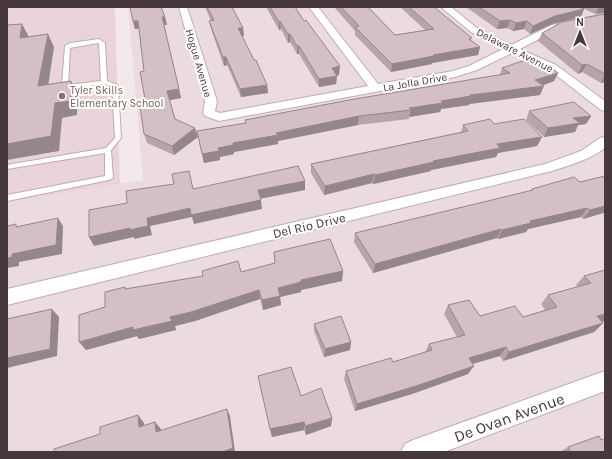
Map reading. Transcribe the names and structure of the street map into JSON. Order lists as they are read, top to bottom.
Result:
{
  "streets": {
    "street": [
      "Delaware Avenue",
      "Hogue Avenue",
      "La Jolla Drive",
      "Del Rio Drive",
      "De Ovan Avenue"
    ]
  },
  "crossings": [
    ["Delaware Avenue", "La Jolla Drive"],
    ["Hogue Avenue", "La Jolla Drive"]
  ],
  "places": ["Tyler Skills Elementary School"],
  "north": "top"
}
